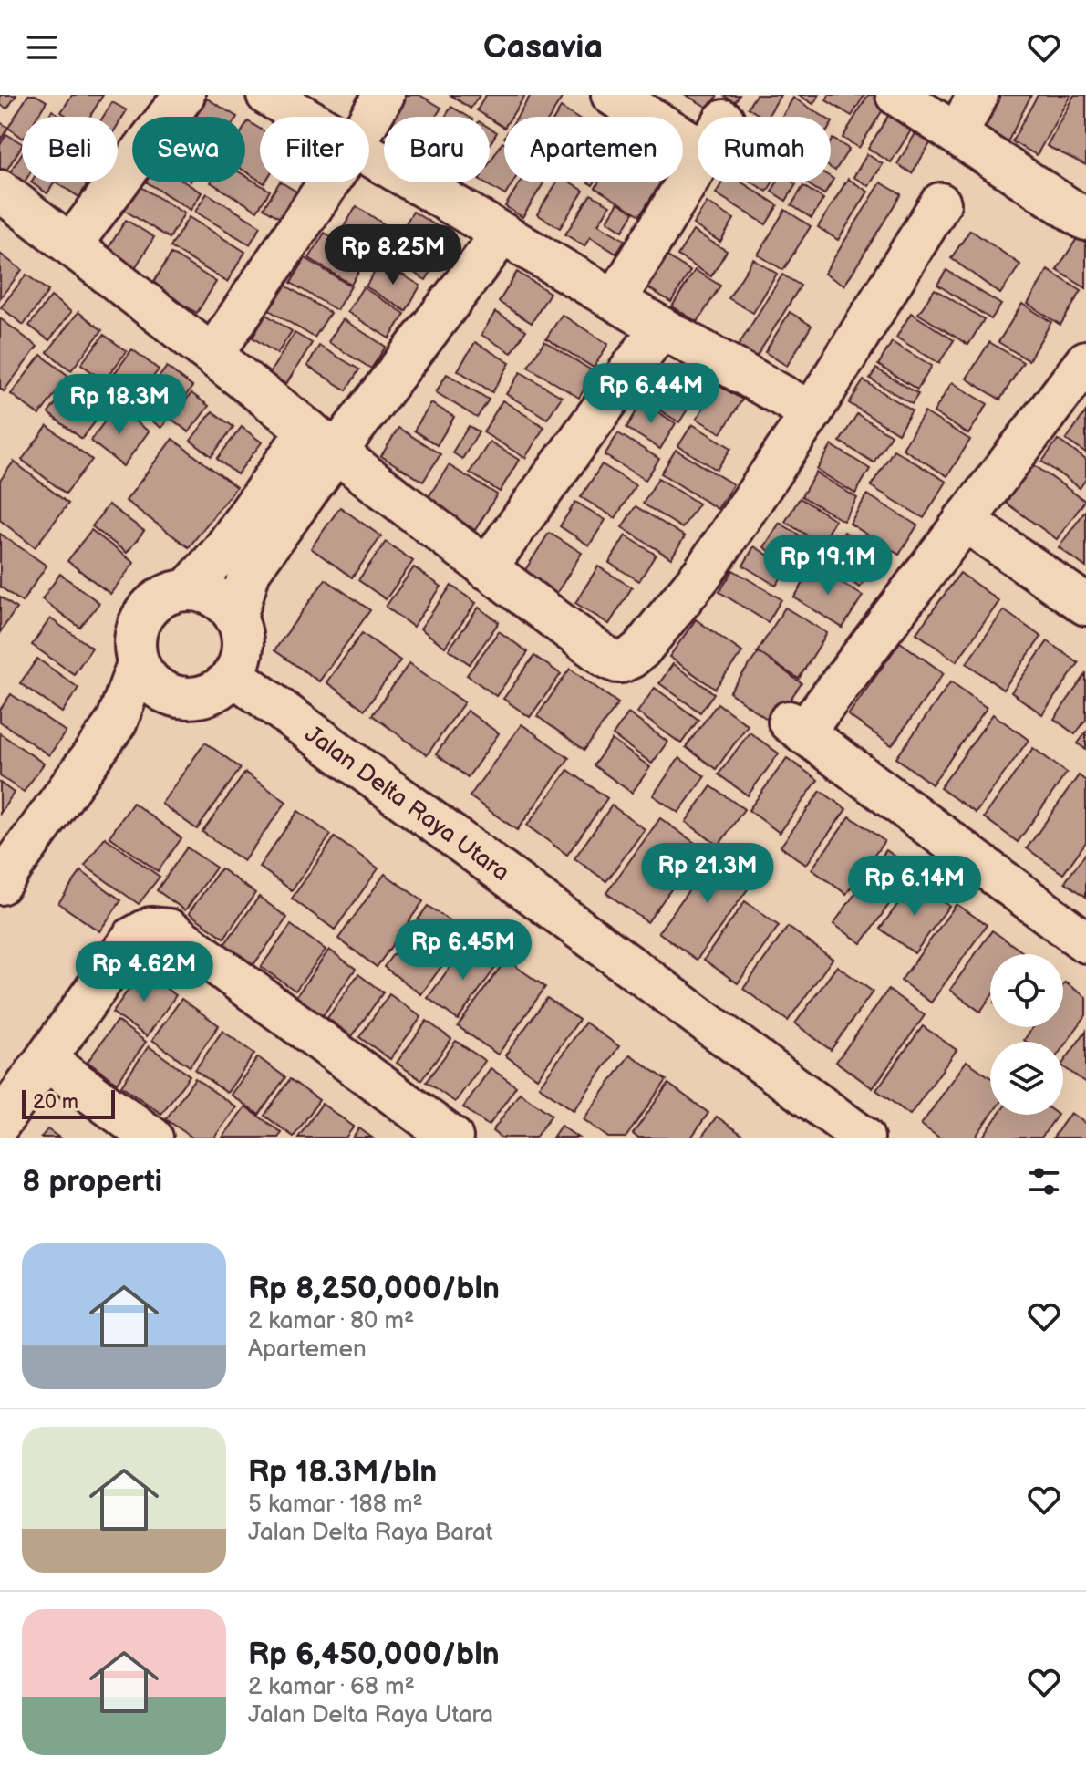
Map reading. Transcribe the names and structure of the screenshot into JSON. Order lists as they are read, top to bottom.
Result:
{
  "streets": {
    "street": ["Jalan Delta Raya Utara"]
  },
  "scale_bar": "20 m",
  "page": {
    "header": "Casavia",
    "chip": [
      "Beli",
      "Sewa",
      "Filter",
      "Baru",
      "Apartemen",
      "Rumah"
    ],
    "price": [
      "Rp 8.25M",
      "Rp 6.44M",
      "Rp 18.3M",
      "Rp 19.1M",
      "Rp 21.3M",
      "Rp 6.14M",
      "Rp 6.45M",
      "Rp 4.62M"
    ],
    "scale": "20 m",
    "heading": "8 properti",
    "list": [
      {
        "name": "Rp 8,250,000/bln",
        "note": "2 kamar · 80 m² · Apartemen"
      },
      {
        "name": "Rp 18.3M/bln",
        "note": "5 kamar · 188 m² · Jalan Delta Raya Barat"
      },
      {
        "name": "Rp 6,450,000/bln",
        "note": "2 kamar · 68 m² · Jalan Delta Raya Utara"
      }
    ]
  }
}
